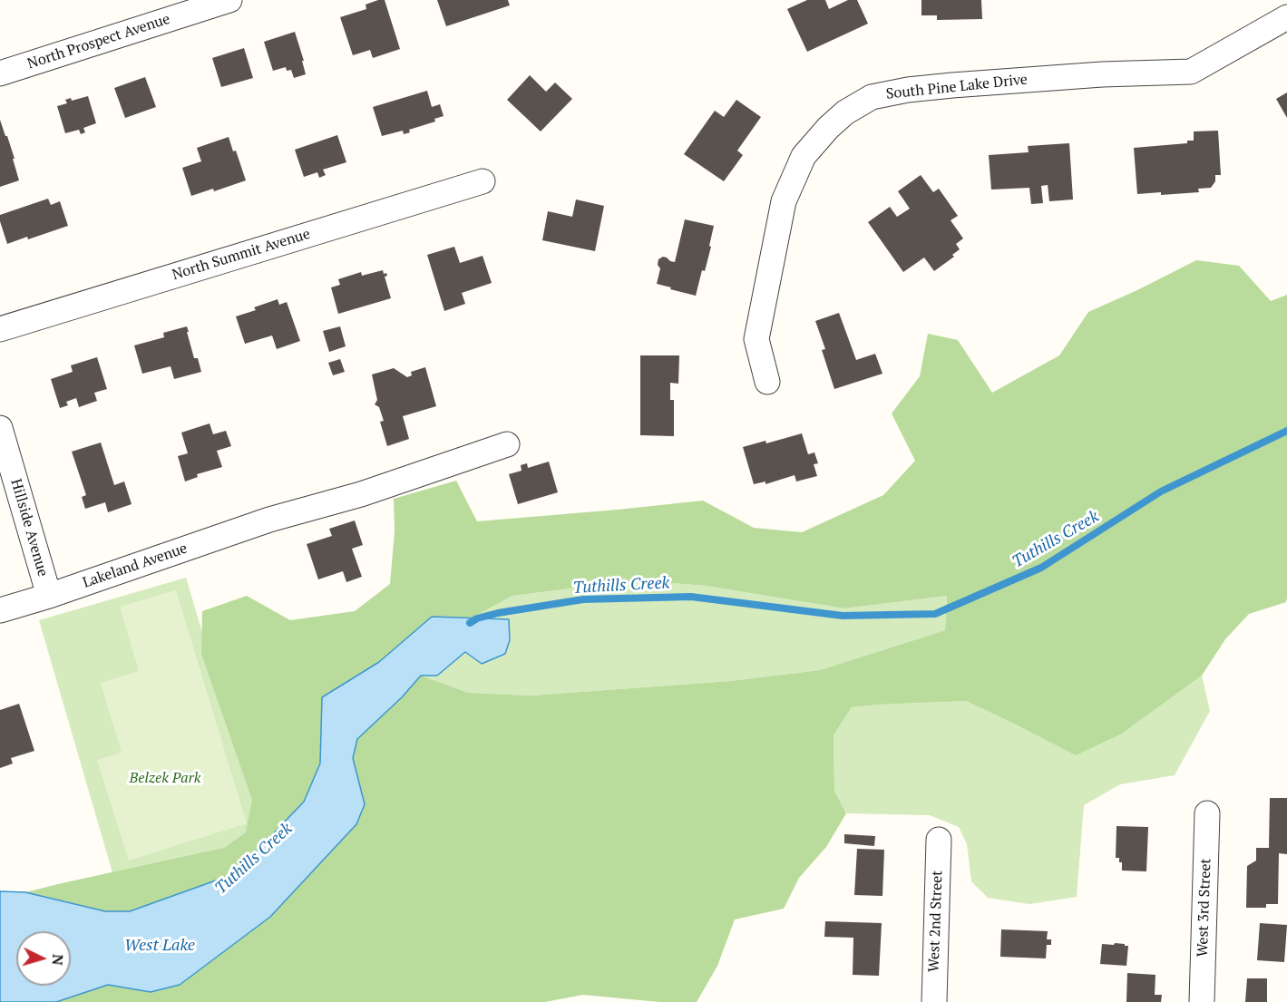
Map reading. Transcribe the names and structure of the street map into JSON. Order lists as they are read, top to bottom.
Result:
{
  "streets": {
    "street": [
      "North Prospect Avenue",
      "South Pine Lake Drive",
      "North Summit Avenue",
      "Hillside Avenue",
      "Lakeland Avenue",
      "West 3rd Street",
      "West 2nd Street"
    ]
  },
  "crossings": [
    ["Hillside Avenue", "Lakeland Avenue"]
  ],
  "water": ["Tuthills Creek", "West Lake"],
  "parks": ["Belzek Park"],
  "north": "right"
}
